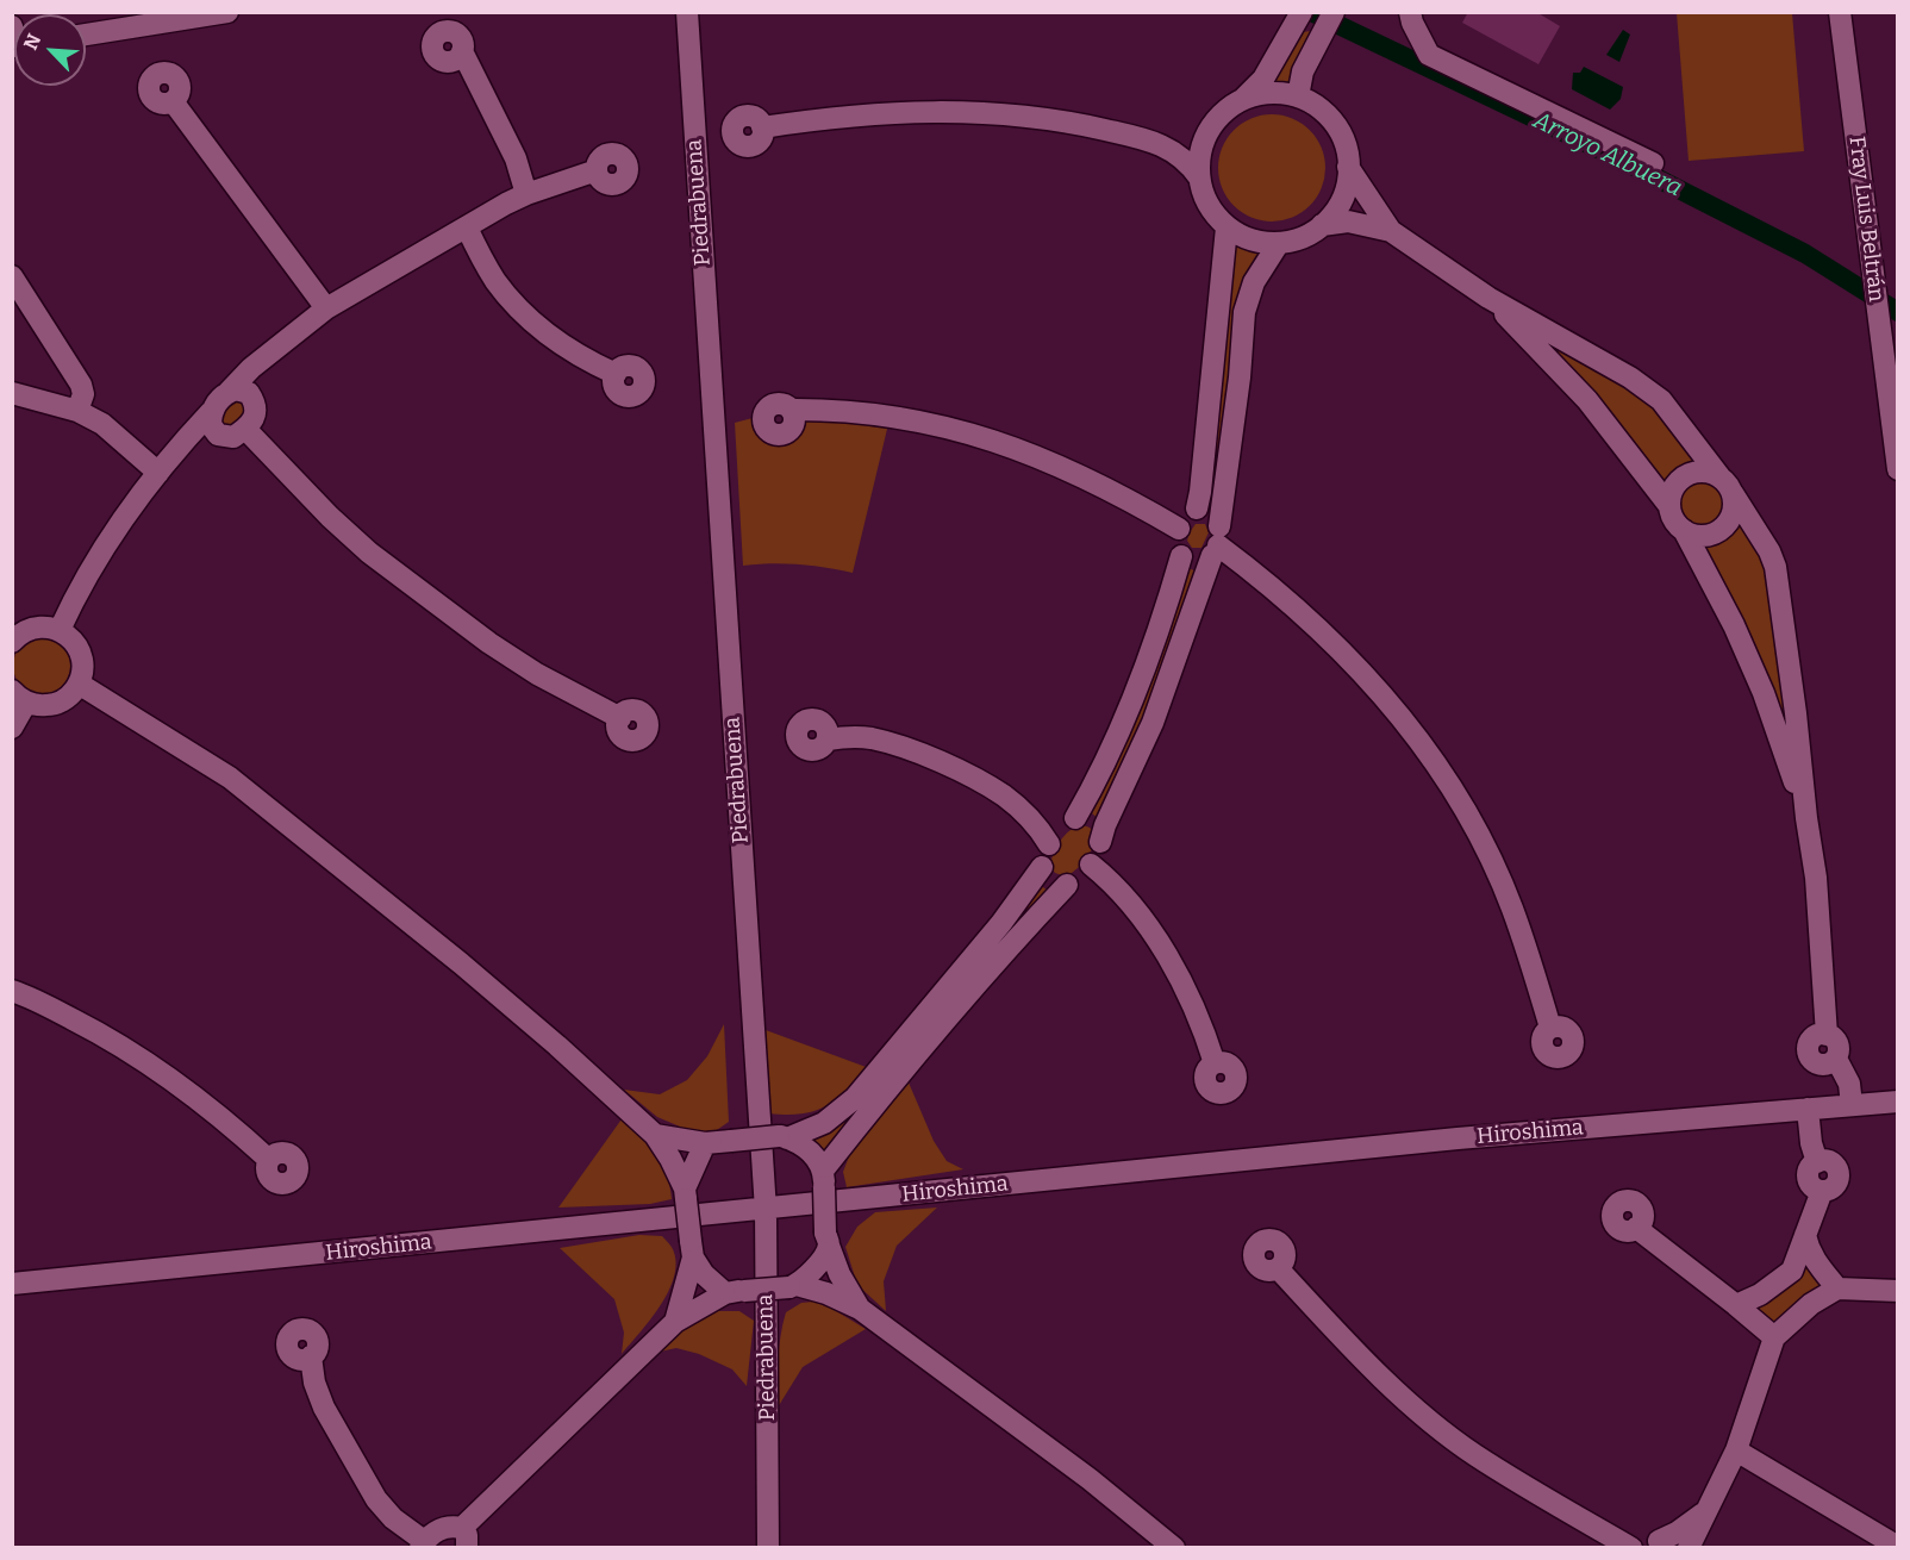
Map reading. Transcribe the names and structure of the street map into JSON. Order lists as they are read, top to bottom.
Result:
{
  "streets": {
    "street": ["Piedrabuena", "Fray Luis Beltrán", "Hiroshima"]
  },
  "crossings": [
    ["Piedrabuena", "Hiroshima"]
  ],
  "water": ["Arroyo Albuera"],
  "north": "top left"
}
